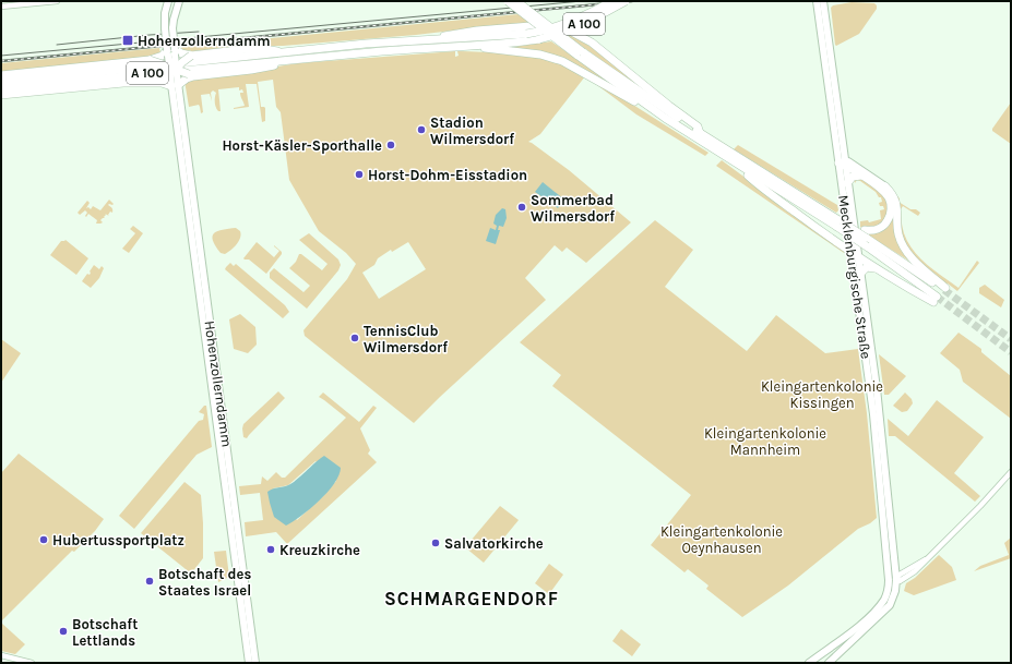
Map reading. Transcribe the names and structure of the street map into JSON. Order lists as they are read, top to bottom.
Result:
{
  "streets": {
    "highway": ["A 100"],
    "main road": ["Mecklenburgische Straße", "Hohenzollerndamm"]
  },
  "districts": ["SCHMARGENDORF"],
  "parks": ["Kleingartenkolonie Kissingen", "Kleingartenkolonie Mannheim", "Kleingartenkolonie Oeynhausen"],
  "places": {
    "transit": ["Hohenzollerndamm"],
    "other": [
      "Stadion Wilmersdorf",
      "Horst-Käsler-Sporthalle",
      "Horst-Dohm-Eisstadion",
      "Sommerbad Wilmersdorf",
      "TennisClub Wilmersdorf",
      "Hubertussportplatz",
      "Salvatorkirche",
      "Kreuzkirche",
      "Botschaft des Staates Israel",
      "Botschaft Lettlands"
    ]
  }
}
